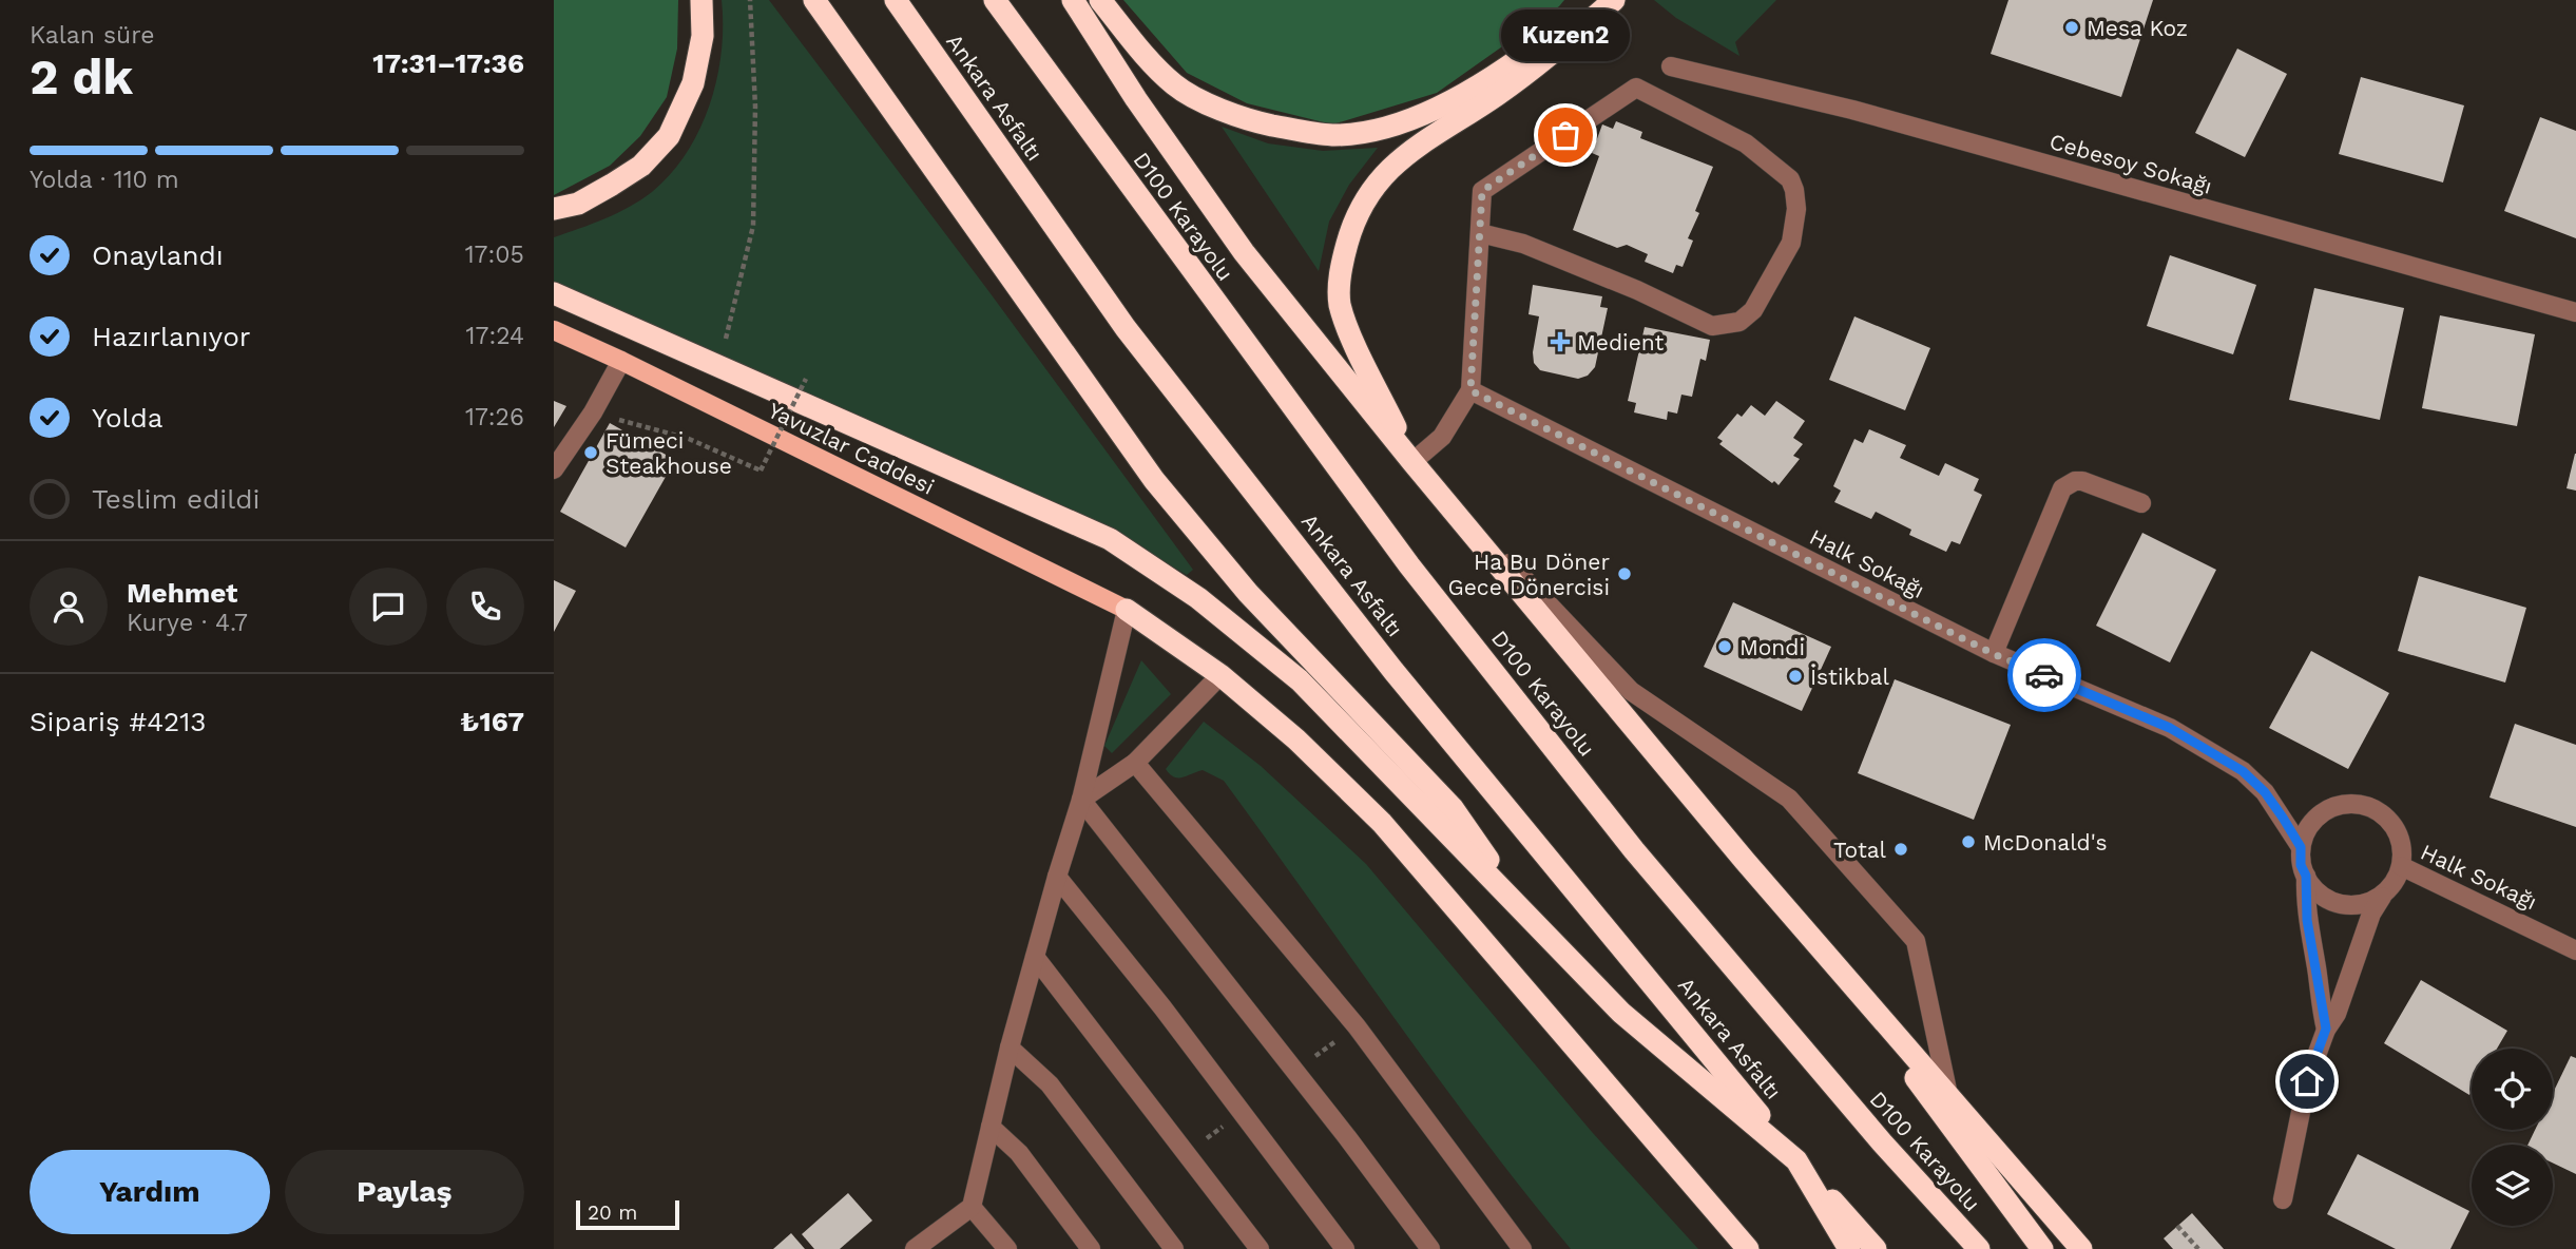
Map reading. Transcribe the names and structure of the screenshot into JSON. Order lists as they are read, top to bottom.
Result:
{
  "streets": {
    "highway": ["Ankara Asfaltı", "D100 Karayolu"],
    "main road": ["Yavuzlar Caddesi"],
    "street": ["Cebesoy Sokağı", "Halk Sokağı"]
  },
  "places": {
    "other": [
      "Mesa Koz",
      "Kuzen2",
      "Fümeci Steakhouse",
      "Ha Bu Döner Gece Dönercisi",
      "Mondi",
      "İstikbal",
      "McDonald's",
      "Total"
    ],
    "health": ["Medient"]
  },
  "scale_bar": "20 m",
  "page": {
    "heading": ["2 dk", "Kalan süre", "17:31–17:36"],
    "panel": [
      "Mehmet",
      "Kurye · 4.7",
      "Sipariş #4213",
      "₺167"
    ],
    "bubble": "Kuzen2",
    "bar": "Yolda · 110 m",
    "list": [
      ["Onaylandı", "17:05"],
      ["Hazırlanıyor", "17:24"],
      ["Yolda", "17:26"],
      "Teslim edildi"
    ],
    "buttons": ["Yardım", "Paylaş"],
    "scale": "20 m"
  }
}
